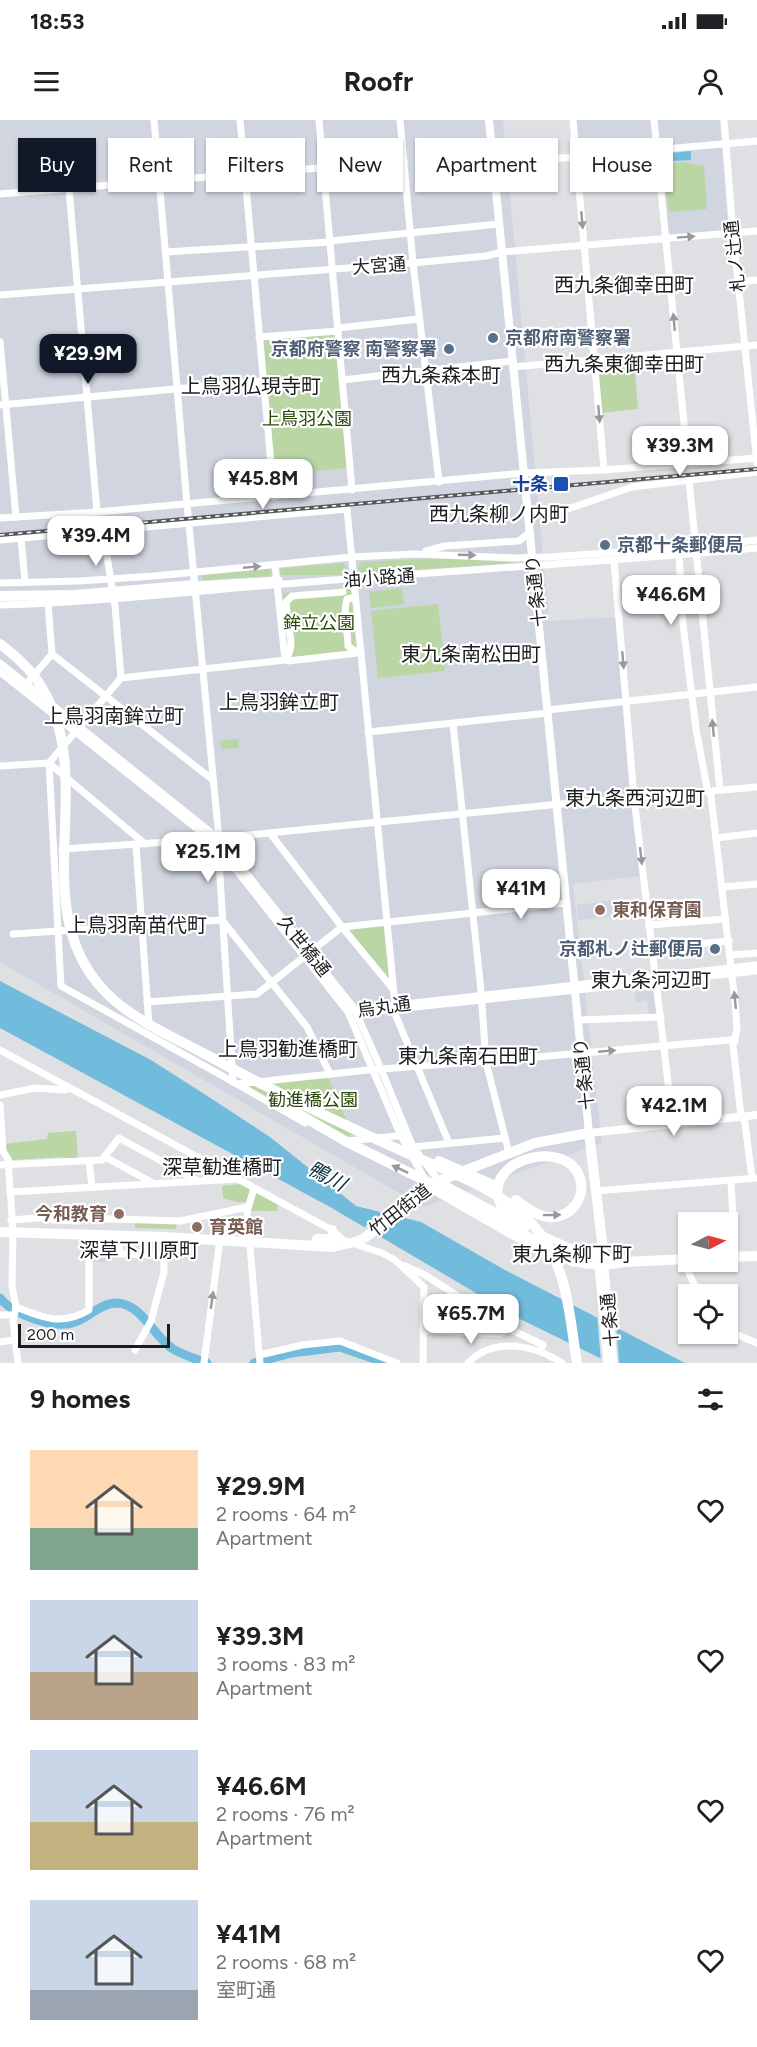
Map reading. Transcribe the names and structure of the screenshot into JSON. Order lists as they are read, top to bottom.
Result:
{
  "streets": {
    "highway": ["竹田街道", "十条通"],
    "main road": ["十条通り"],
    "street": [
      "札ノ辻通",
      "大宮通",
      "油小路通",
      "久世橋通",
      "烏丸通"
    ]
  },
  "crossings": [
    ["札ノ辻通", "大宮通"],
    ["大宮通", "十条通り"],
    ["油小路通", "十条通り"],
    ["十条通り", "烏丸通"],
    ["十条通り", "竹田街道"],
    ["十条通り", "十条通"],
    ["久世橋通", "烏丸通"],
    ["久世橋通", "竹田街道"],
    ["竹田街道", "十条通"]
  ],
  "districts": [
    "西九条御幸田町",
    "西九条東御幸田町",
    "西九条森本町",
    "上鳥羽仏現寺町",
    "西九条柳ノ内町",
    "東九条南松田町",
    "上鳥羽鉾立町",
    "上鳥羽南鉾立町",
    "東九条西河辺町",
    "上鳥羽南苗代町",
    "東九条河辺町",
    "上鳥羽勧進橋町",
    "東九条南石田町",
    "深草勧進橋町",
    "深草下川原町",
    "東九条柳下町"
  ],
  "water": ["鴨川"],
  "parks": ["上鳥羽公園", "鉾立公園", "勧進橋公園"],
  "places": {
    "other": [
      "京都府南警察署",
      "京都府警察 南警察署",
      "京都十条郵便局",
      "東和保育園",
      "京都札ノ辻郵便局",
      "今和教育",
      "育英館"
    ],
    "transit": ["十条"]
  },
  "scale_bar": "200 m",
  "north": "right",
  "page": {
    "status": "18:53",
    "header": "Roofr",
    "chip": [
      "Buy",
      "Rent",
      "Filters",
      "New",
      "Apartment",
      "House"
    ],
    "price": [
      "¥29.9M",
      "¥39.3M",
      "¥45.8M",
      "¥39.4M",
      "¥46.6M",
      "¥25.1M",
      "¥41M",
      "¥42.1M",
      "¥65.7M"
    ],
    "scale": "200 m",
    "heading": "9 homes",
    "list": [
      {
        "name": "¥29.9M",
        "note": "2 rooms · 64 m² · Apartment"
      },
      {
        "name": "¥39.3M",
        "note": "3 rooms · 83 m² · Apartment"
      },
      {
        "name": "¥46.6M",
        "note": "2 rooms · 76 m² · Apartment"
      },
      {
        "name": "¥41M",
        "note": "2 rooms · 68 m² · 室町通"
      }
    ]
  }
}
